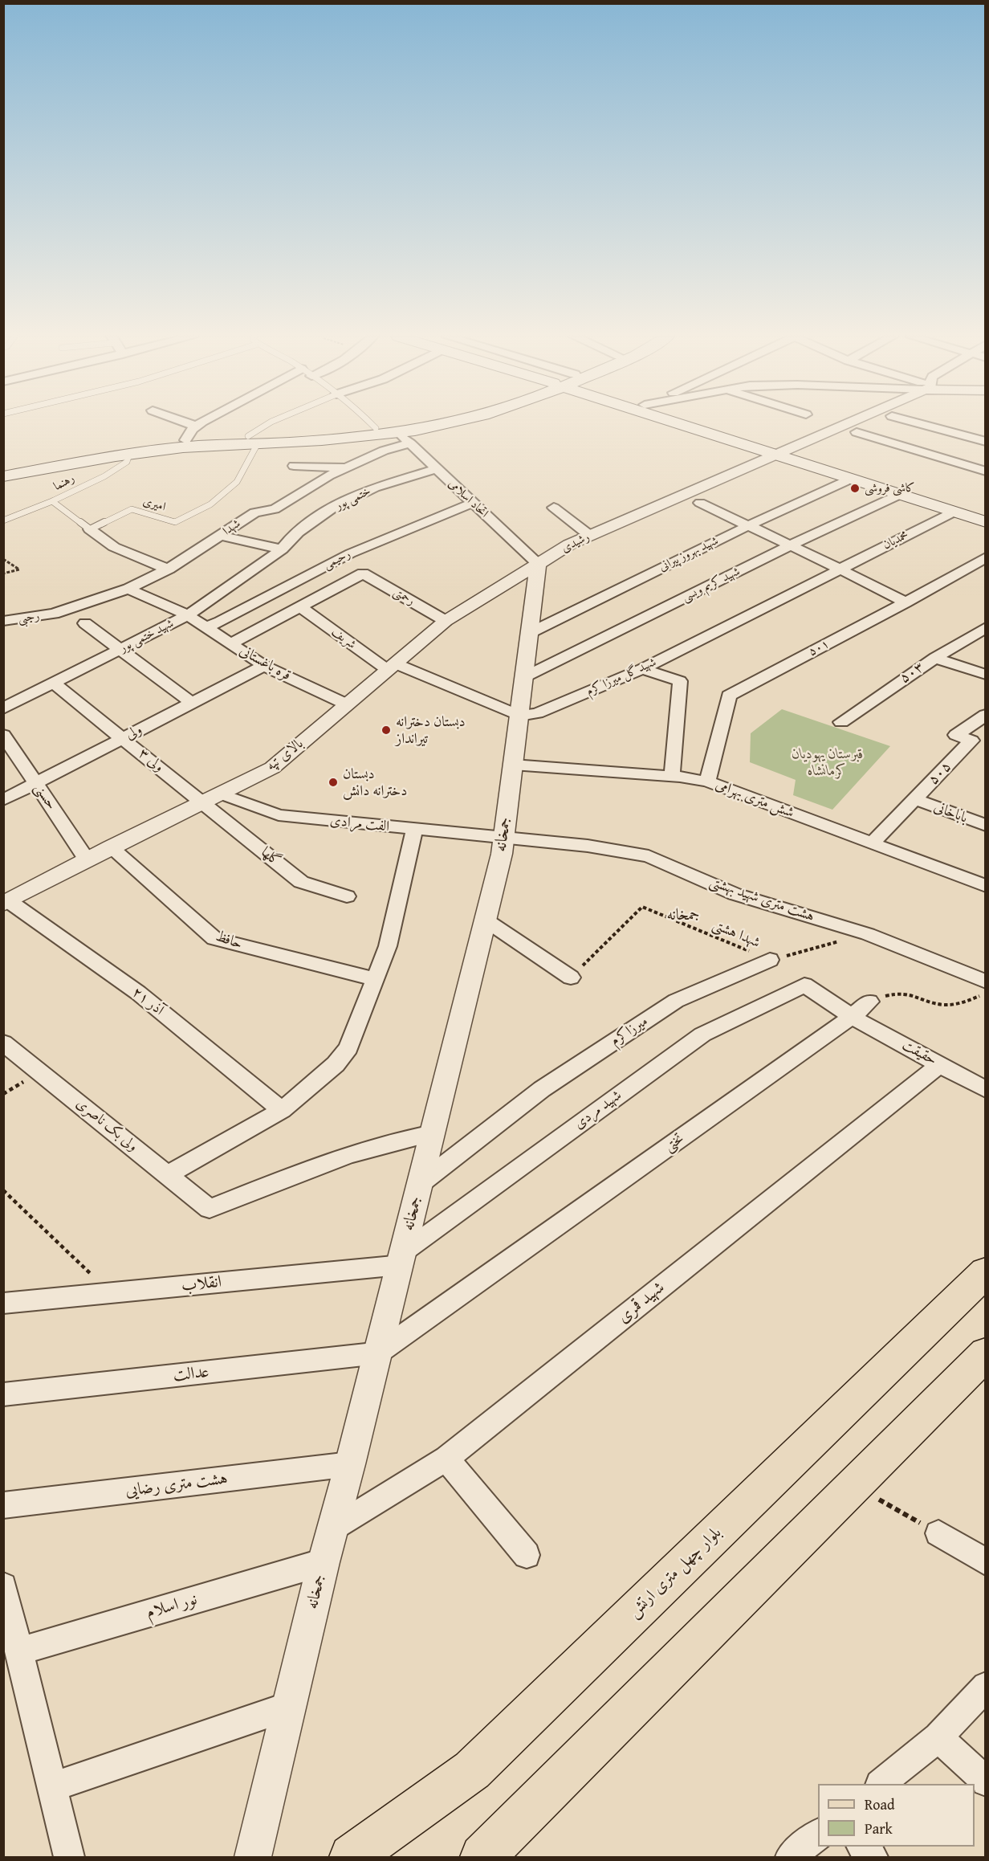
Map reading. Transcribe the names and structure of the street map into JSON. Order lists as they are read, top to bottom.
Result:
{
  "streets": {
    "main road": ["بلوار چهل متری ارتش"],
    "street": [
      "ختمی پور",
      "اتحاد اسلامی",
      "شهدا",
      "محمدیان",
      "رشیدی",
      "شهید بهروز پیرانی",
      "رحیمی",
      "شهید کریم ویسی",
      "رحمتی",
      "رجبی",
      "شهید ختمی پور",
      "شریف",
      "۵۰۱",
      "قره باغستانی",
      "۵۰۳",
      "شهید گل میرزا کرم",
      "ولی",
      "بالای تپه",
      "ولی ۳",
      "۵۰۵",
      "حسنی",
      "شش متری بهرامی",
      "باباخانی",
      "الفت مرادی",
      "جمخانه",
      "گلها",
      "هشت متری شهید بهشتی",
      "حافظ",
      "۲۱ آذر",
      "میرزاکرم",
      "حقیقت",
      "شهید مردی",
      "ولی بک ناصری",
      "تختی",
      "انقلاب",
      "شهید قمری",
      "عدالت",
      "هشت متری رضایی",
      "نور اسلام"
    ],
    "lane": ["رهنما", "امیری"],
    "path": ["شهدا هشتی"]
  },
  "crossings": [
    ["ختمی پور", "اتحاد اسلامی"],
    ["ختمی پور", "شهید ختمی پور"],
    ["اتحاد اسلامی", "شهدا"],
    ["اتحاد اسلامی", "رشیدی"],
    ["اتحاد اسلامی", "رحیمی"],
    ["اتحاد اسلامی", "بالای تپه"],
    ["اتحاد اسلامی", "جمخانه"],
    ["شهدا", "رجبی"],
    ["شهدا", "قره باغستانی"],
    ["محمدیان", "شهید گل میرزا کرم"],
    ["رشیدی", "بالای تپه"],
    ["رشیدی", "جمخانه"],
    ["شهید بهروز پیرانی", "جمخانه"],
    ["رحیمی", "قره باغستانی"],
    ["شهید کریم ویسی", "جمخانه"],
    ["رحمتی", "شریف"],
    ["رحمتی", "بالای تپه"],
    ["شهید ختمی پور", "قره باغستانی"],
    ["شهید ختمی پور", "ولی ۳"],
    ["شریف", "بالای تپه"],
    ["۵۰۱", "شش متری بهرامی"],
    ["قره باغستانی", "ولی"],
    ["قره باغستانی", "بالای تپه"],
    ["شهید گل میرزا کرم", "جمخانه"],
    ["ولی", "ولی ۳"],
    ["ولی", "حسنی"],
    ["بالای تپه", "ولی ۳"],
    ["بالای تپه", "حسنی"],
    ["بالای تپه", "الفت مرادی"],
    ["بالای تپه", "جمخانه"],
    ["بالای تپه", "گلها"],
    ["بالای تپه", "حافظ"],
    ["بالای تپه", "۲۱ آذر"],
    ["ولی ۳", "گلها"],
    ["۵۰۵", "شش متری بهرامی"],
    ["۵۰۵", "باباخانی"],
    ["شش متری بهرامی", "جمخانه"],
    ["الفت مرادی", "جمخانه"],
    ["الفت مرادی", "هشت متری شهید بهشتی"],
    ["جمخانه", "هشت متری شهید بهشتی"],
    ["جمخانه", "میرزاکرم"],
    ["جمخانه", "شهید مردی"],
    ["جمخانه", "ولی بک ناصری"],
    ["جمخانه", "تختی"],
    ["جمخانه", "انقلاب"],
    ["جمخانه", "شهید قمری"],
    ["جمخانه", "عدالت"],
    ["جمخانه", "هشت متری رضایی"],
    ["جمخانه", "نور اسلام"],
    ["شهدا هشتی", "میرزاکرم"],
    ["حقیقت", "شهید مردی"],
    ["حقیقت", "تختی"],
    ["حقیقت", "شهید قمری"],
    ["شهید مردی", "انقلاب"],
    ["تختی", "عدالت"]
  ],
  "districts": ["جمخانه"],
  "parks": ["قبرستان یهودیان کرمانشاه"],
  "places": ["کاشی فروشی", "دبستان دخترانه تیرانداز", "دبستان دخترانه دانش"],
  "legend": ["Road", "Park"]
}
